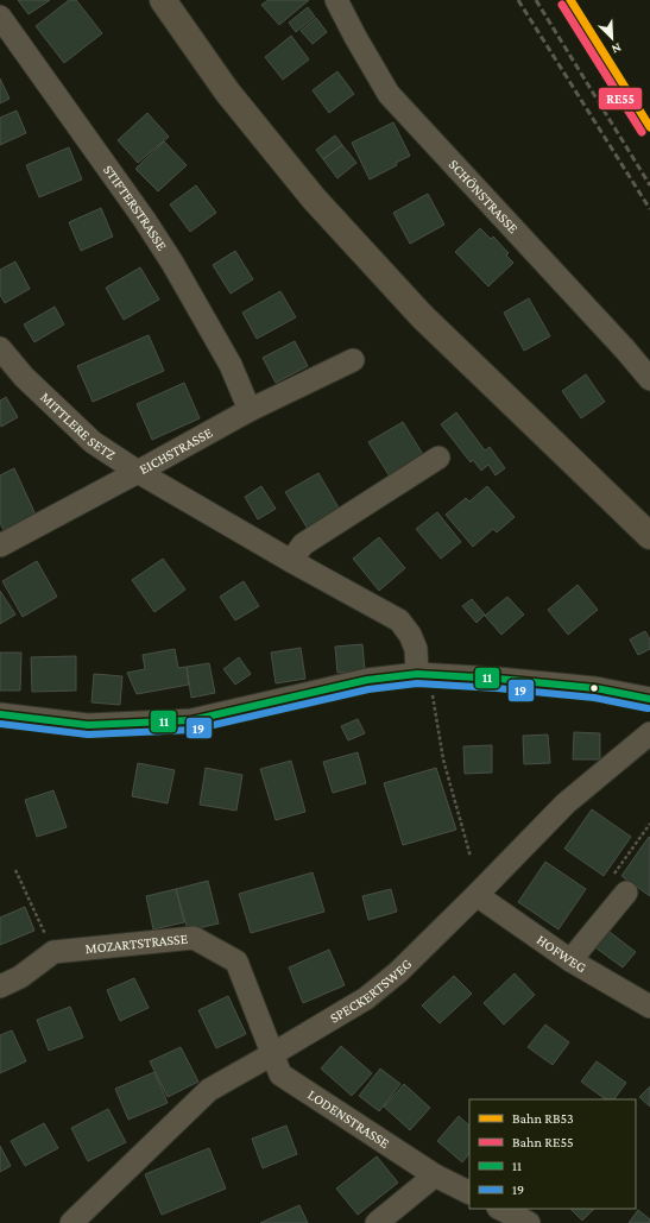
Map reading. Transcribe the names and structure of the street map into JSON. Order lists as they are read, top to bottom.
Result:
{
  "streets": {
    "street": [
      "SCHÖNSTRASSE",
      "STIFTERSTRASSE",
      "MITTLERE SETZ",
      "EICHSTRASSE",
      "MOZARTSTRASSE",
      "HOFWEG",
      "SPECKERTSWEG",
      "LODENSTRASSE"
    ]
  },
  "crossings": [
    ["STIFTERSTRASSE", "EICHSTRASSE"],
    ["MITTLERE SETZ", "EICHSTRASSE"],
    ["MOZARTSTRASSE", "SPECKERTSWEG"],
    ["MOZARTSTRASSE", "LODENSTRASSE"],
    ["HOFWEG", "SPECKERTSWEG"],
    ["SPECKERTSWEG", "LODENSTRASSE"]
  ],
  "lines": [
    "rail line RB53",
    "rail line RE55",
    "transit line 11",
    "transit line 19"
  ],
  "legend": [
    "Bahn RB53",
    "Bahn RE55",
    "11",
    "19"
  ],
  "north": "bottom right"
}
